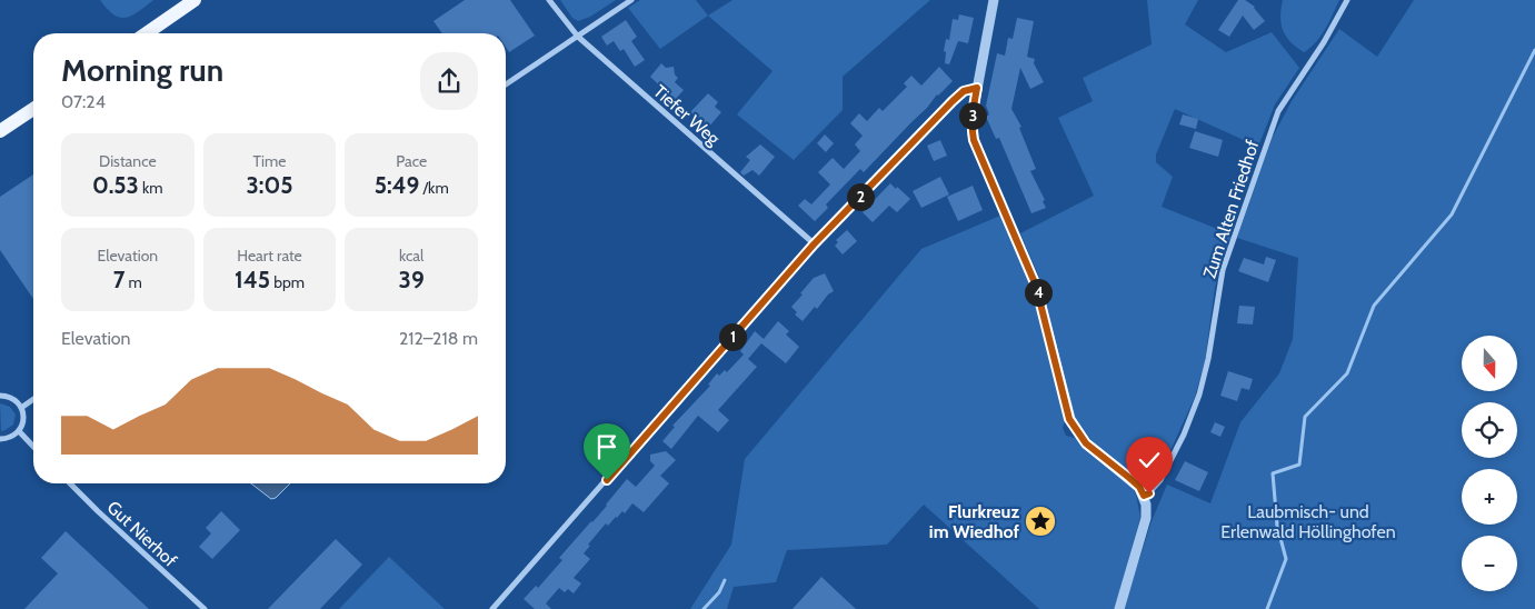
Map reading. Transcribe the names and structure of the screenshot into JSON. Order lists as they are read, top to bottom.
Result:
{
  "streets": {
    "street": ["Tiefer Weg", "Zum Alten Friedhof", "Gut Nierhof"]
  },
  "parks": ["Laubmisch- und Erlenwald Höllinghofen"],
  "places": {
    "place": ["Flurkreuz im Wiedhof"]
  },
  "north": "bottom",
  "page": {
    "heading": ["Morning run", "07:24"],
    "pins": [
      "3",
      "2",
      "4",
      "1"
    ],
    "stats": [
      ["Distance", "0.53 km"],
      ["Time", "3:05"],
      ["Pace", "5:49 /km"],
      ["Elevation", "7 m"],
      ["Heart rate", "145 bpm"],
      ["kcal", "39"]
    ],
    "chart": ["Elevation", "212–218 m"],
    "map_buttons": ["+", "−"]
  }
}
